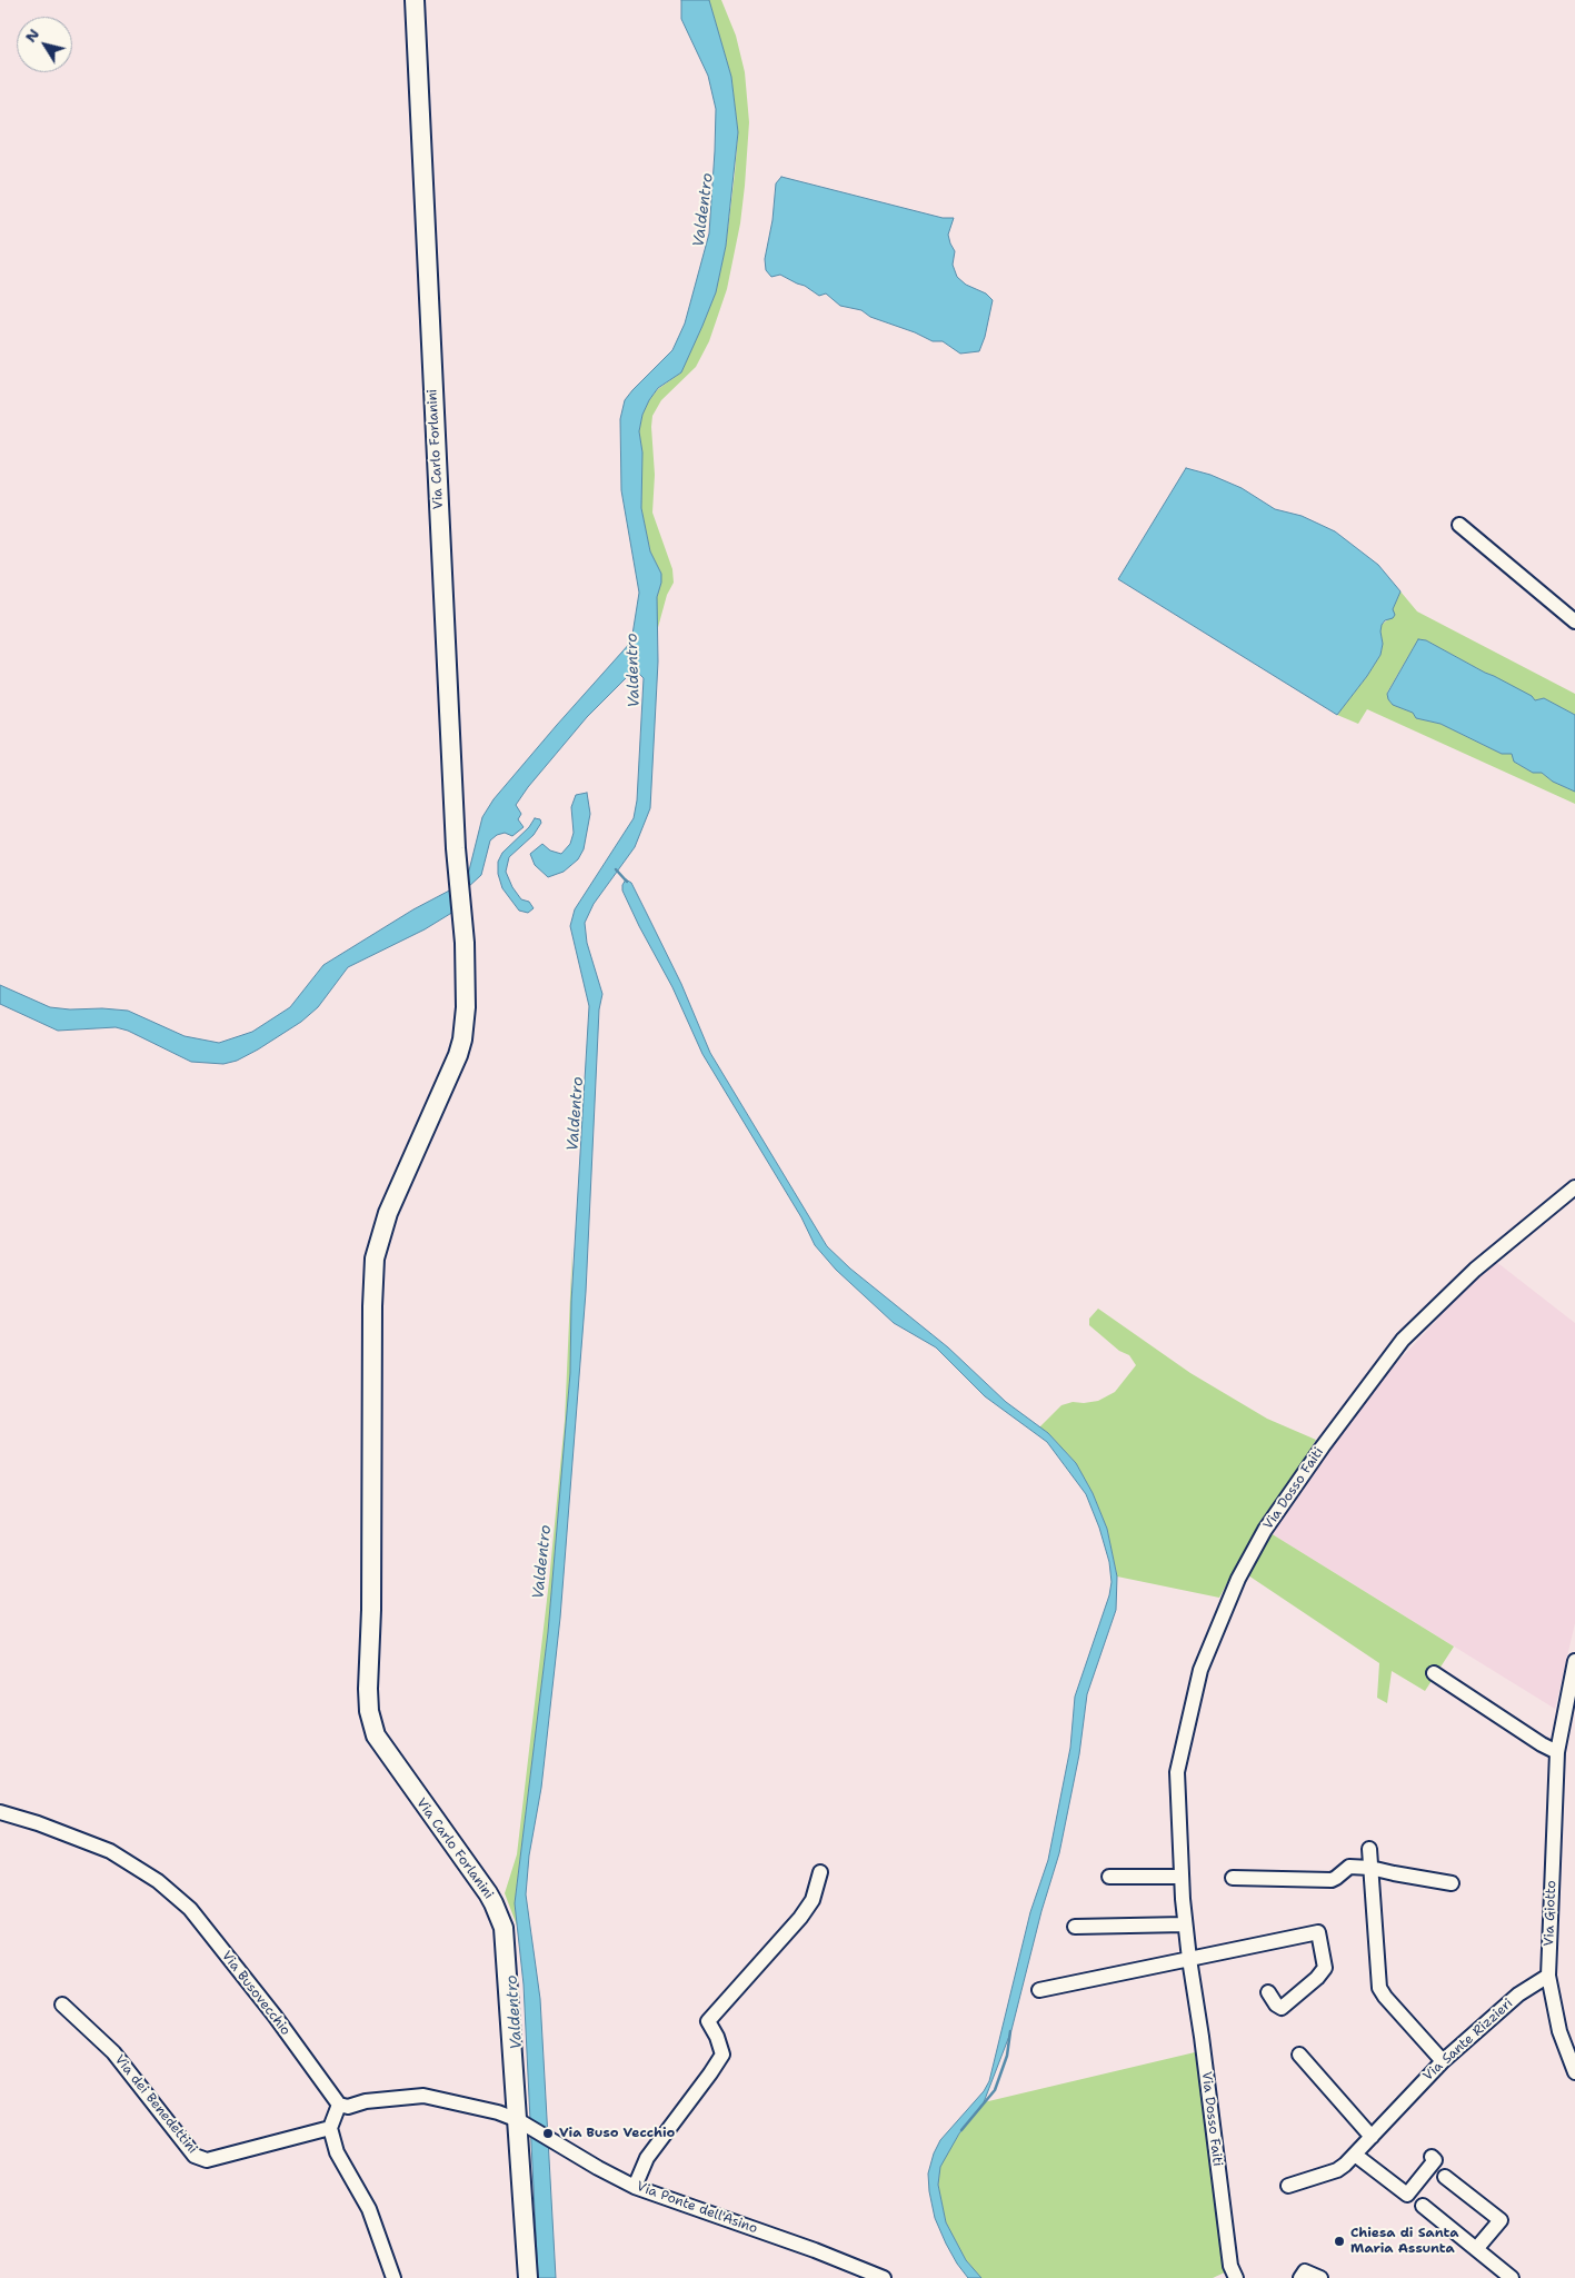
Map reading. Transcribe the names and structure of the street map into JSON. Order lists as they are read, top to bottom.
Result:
{
  "streets": {
    "main road": ["Via Carlo Forlanini"],
    "street": [
      "Via Dosso Faiti",
      "Via Giotto",
      "Via Busovecchio",
      "Via Sante Rizzieri",
      "Via dei Benedettini",
      "Via Ponte dell'Asino"
    ]
  },
  "crossings": [
    ["Via Carlo Forlanini", "Via Ponte dell'Asino"],
    ["Via Giotto", "Via Sante Rizzieri"]
  ],
  "water": ["Valdentro"],
  "places": ["Via Buso Vecchio", "Chiesa di Santa Maria Assunta"],
  "north": "top left"
}
